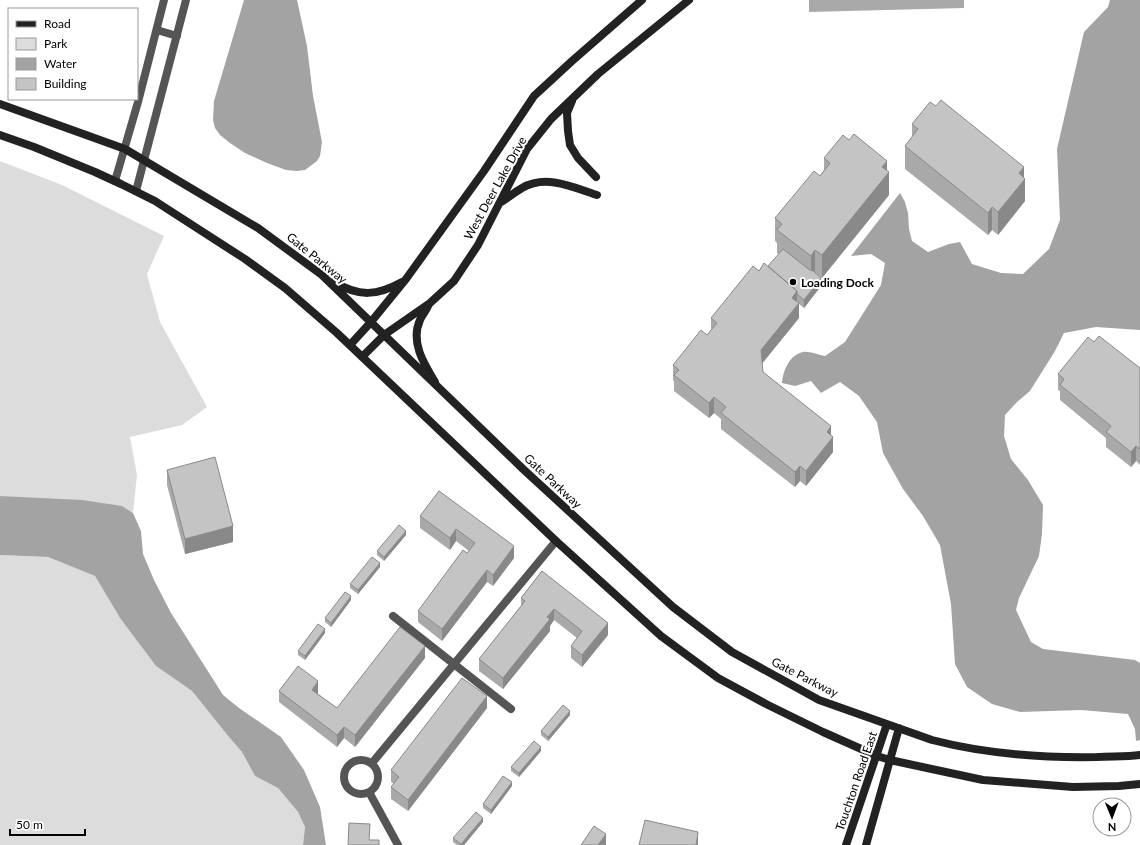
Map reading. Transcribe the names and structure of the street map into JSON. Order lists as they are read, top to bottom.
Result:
{
  "streets": {
    "main road": ["West Deer Lake Drive", "Gate Parkway", "Touchton Road East"]
  },
  "crossings": [
    ["West Deer Lake Drive", "Gate Parkway"],
    ["Gate Parkway", "Touchton Road East"]
  ],
  "places": ["Loading Dock"],
  "legend": [
    "Road",
    "Park",
    "Water",
    "Building"
  ],
  "scale_bar": "50 m",
  "north": "bottom"
}
